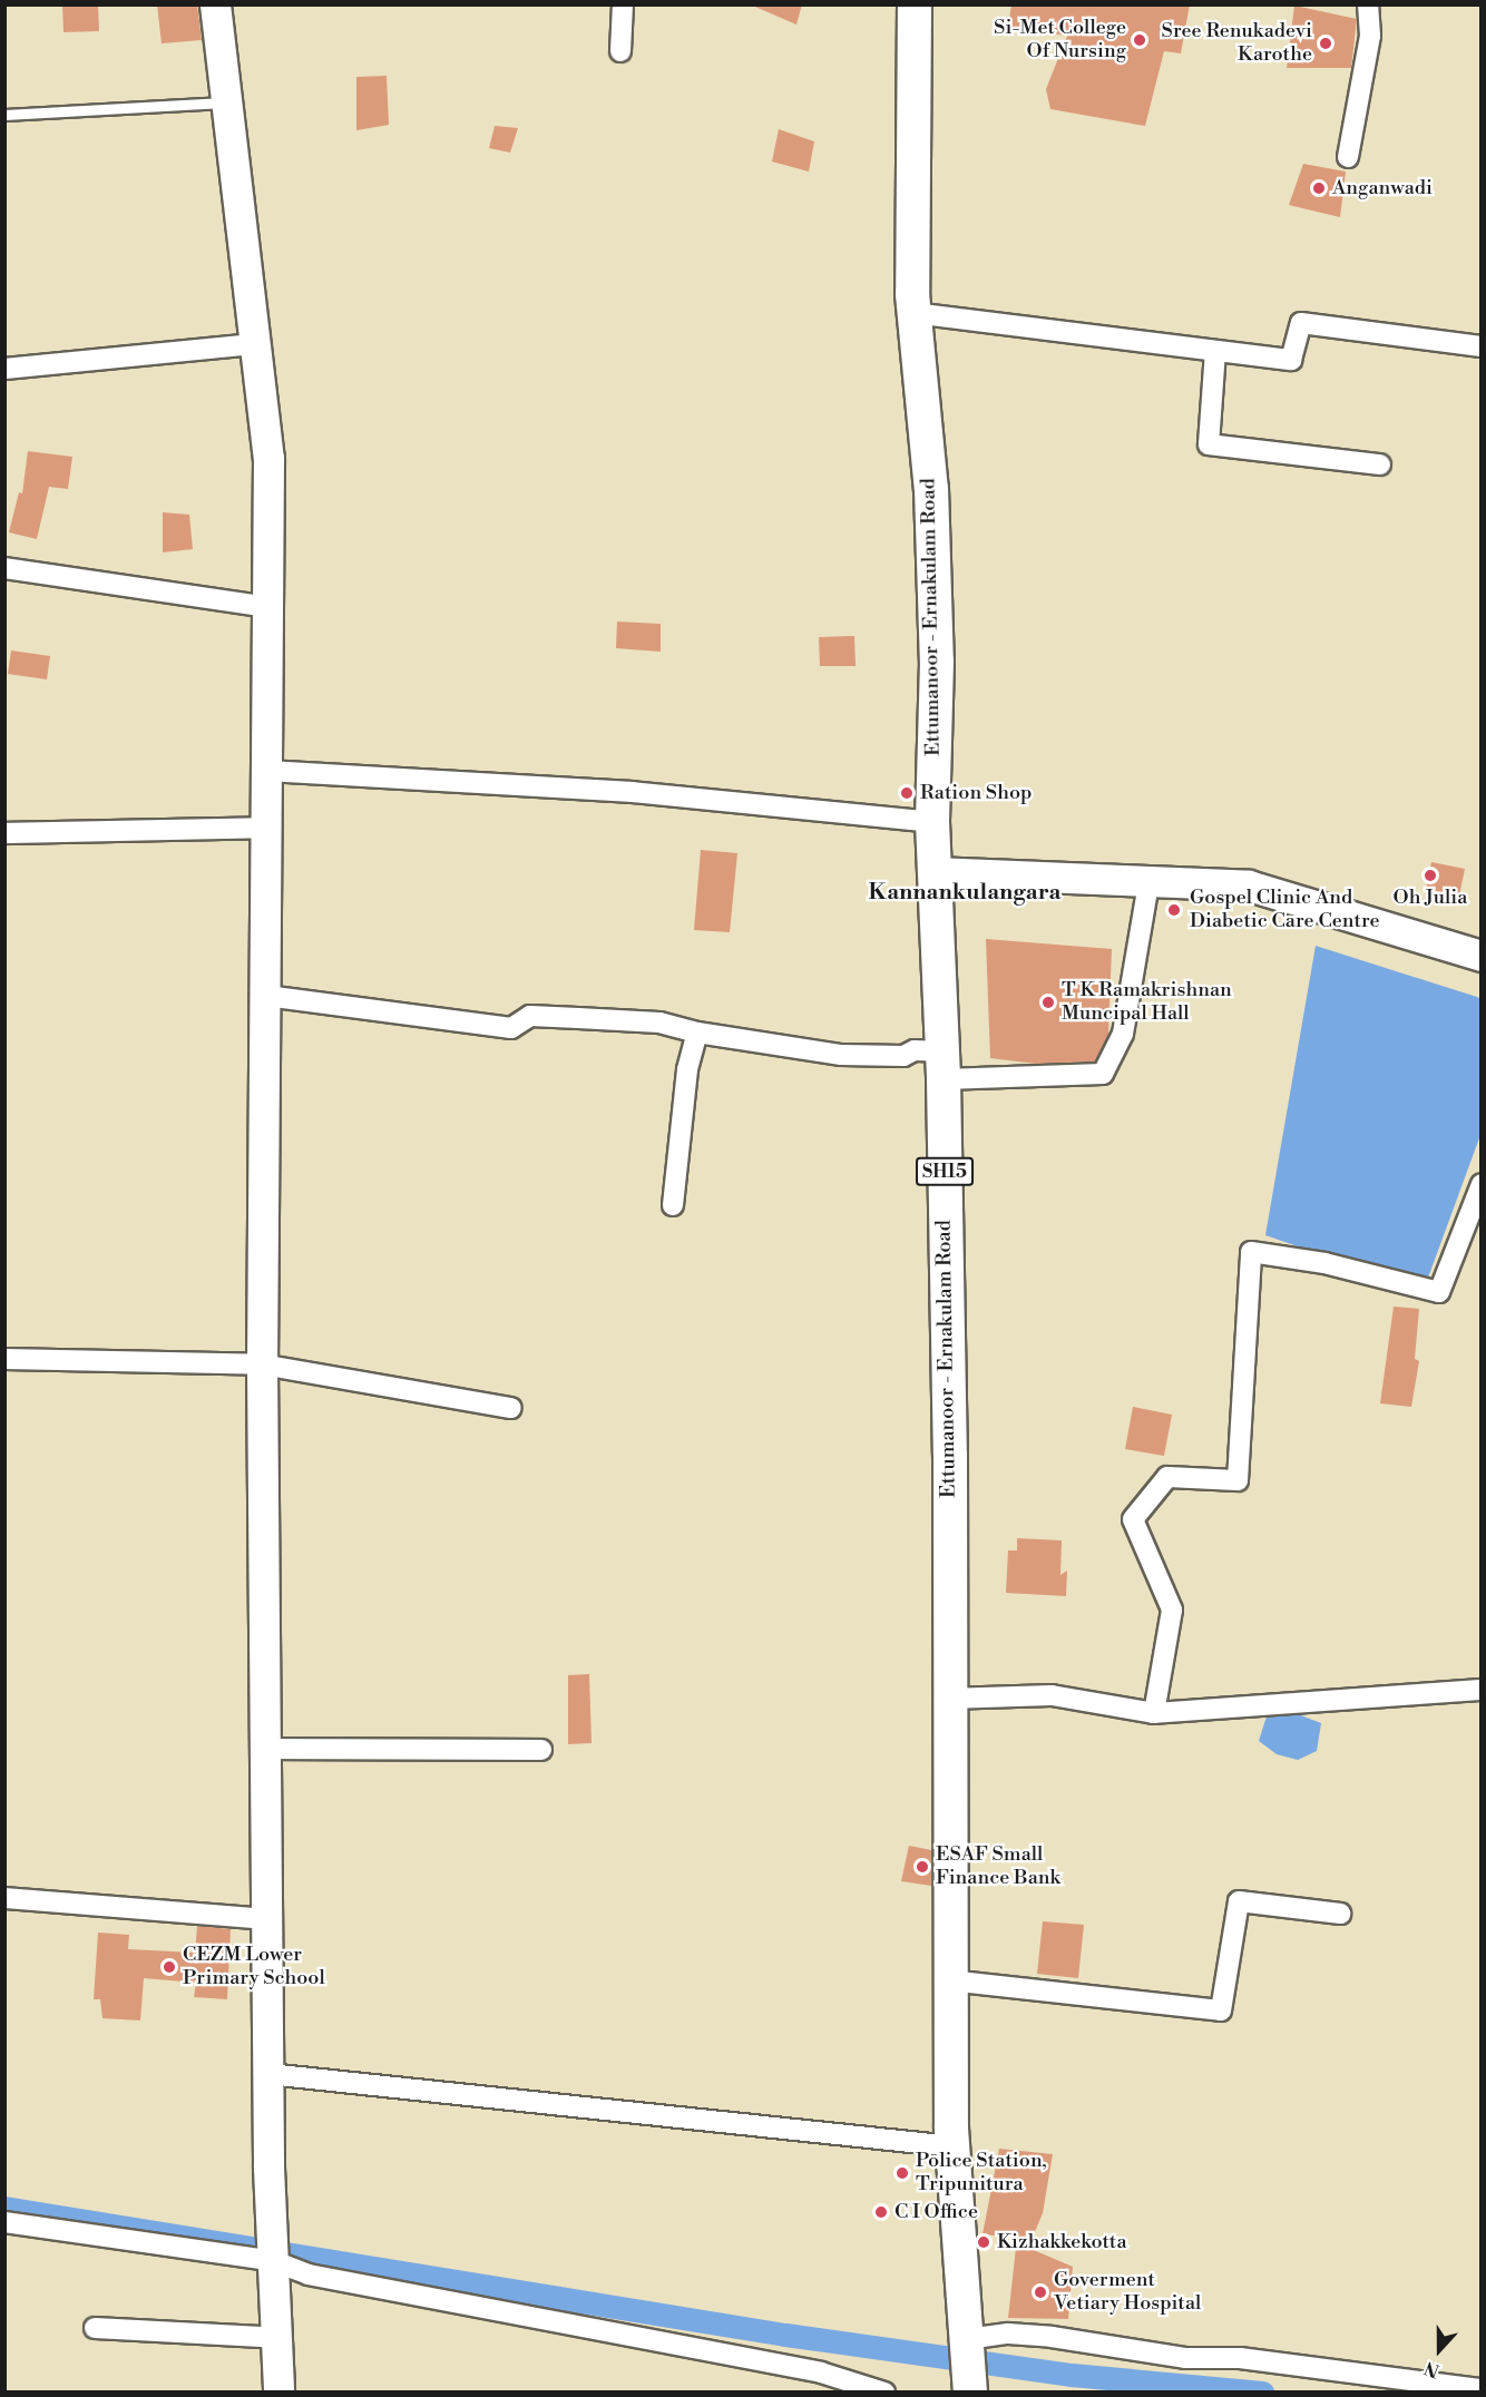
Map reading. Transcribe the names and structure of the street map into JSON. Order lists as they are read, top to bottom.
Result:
{
  "streets": {
    "main road": ["Ettumanoor - Ernakulam Road", "SH15"]
  },
  "districts": ["Kannankulangara"],
  "places": [
    "Si-Met College Of Nursing",
    "Sree Renukadevi Karothe",
    "Anganwadi",
    "Ration Shop",
    "Oh Julia",
    "Gospel Clinic And Diabetic Care Centre",
    "T K Ramakrishnan Muncipal Hall",
    "ESAF Small Finance Bank",
    "CEZM Lower Primary School",
    "Police Station, Tripunitura",
    "C I Office",
    "Kizhakkekotta",
    "Goverment Vetiary Hospital"
  ],
  "north": "bottom"
}
